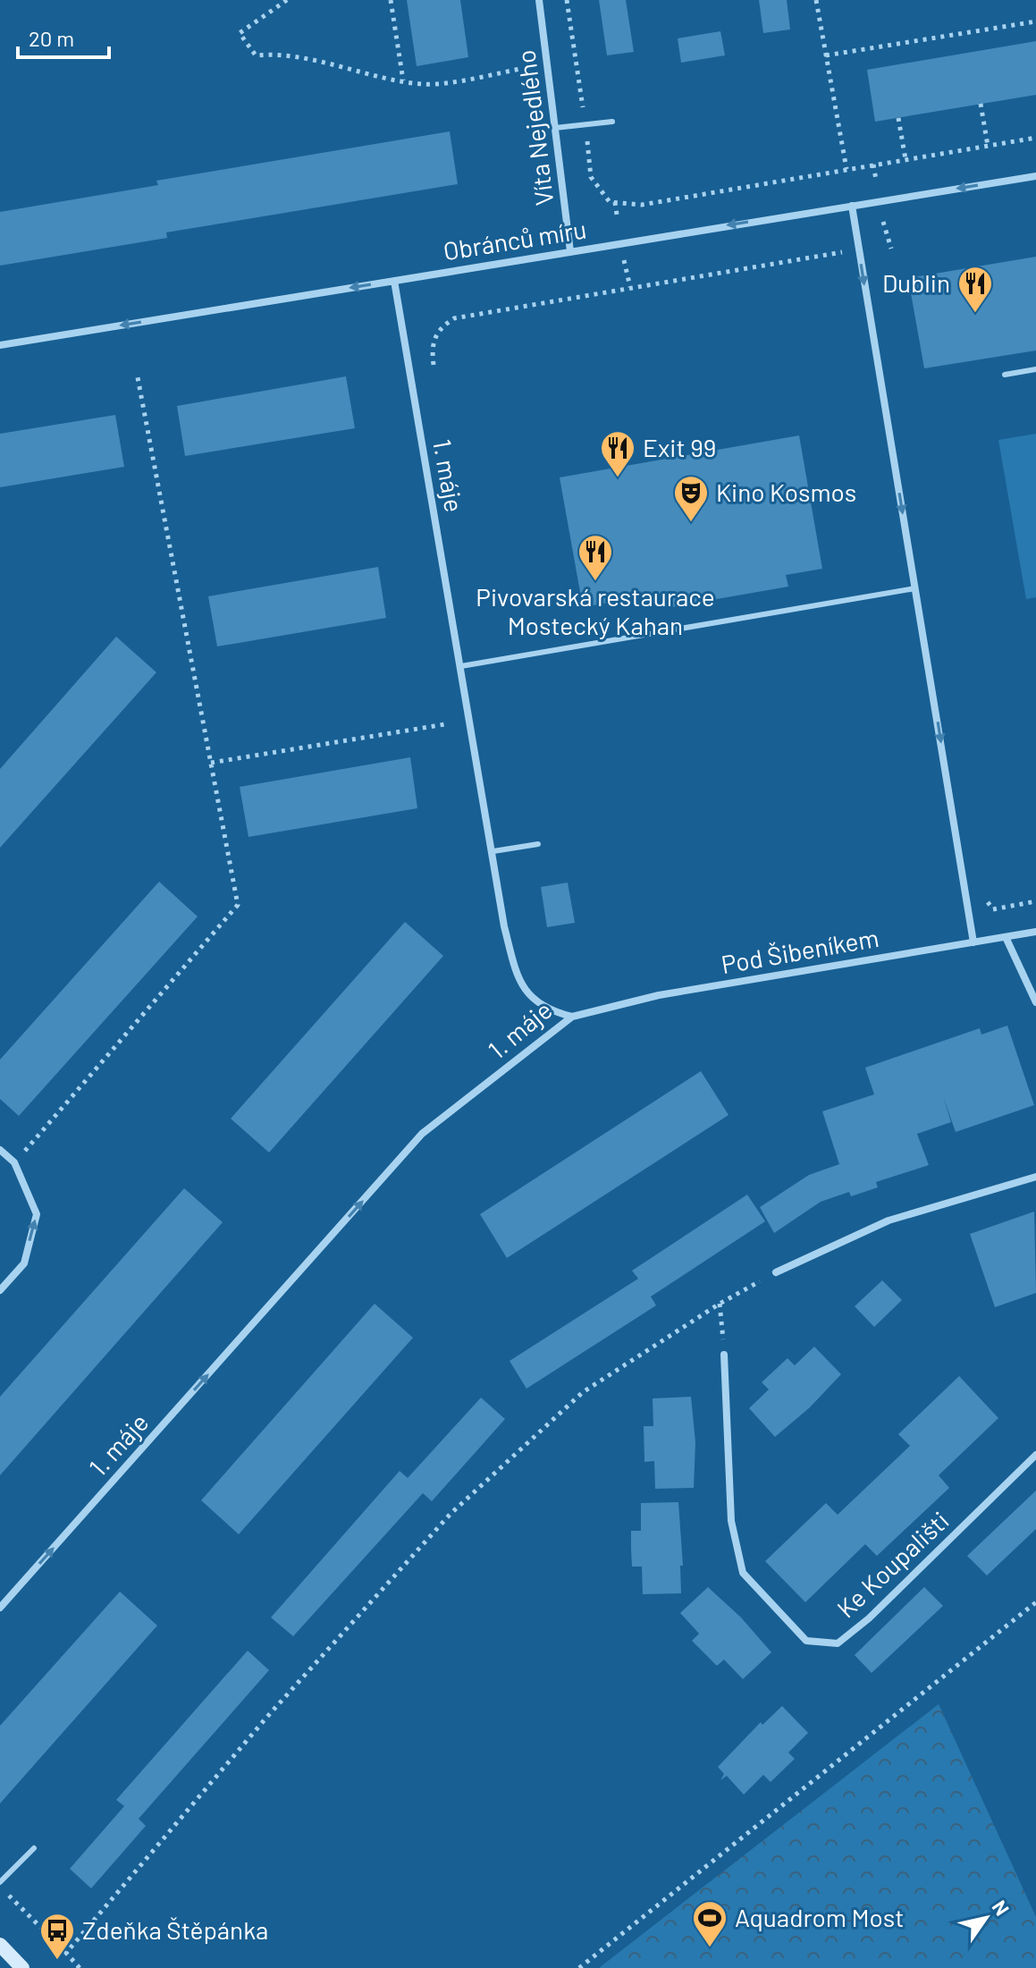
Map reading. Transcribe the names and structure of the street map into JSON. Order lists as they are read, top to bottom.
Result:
{
  "streets": {
    "street": [
      "Víta Nejedlého",
      "Obránců míru",
      "1. máje",
      "Pod Šibeníkem",
      "Ke Koupališti"
    ]
  },
  "crossings": [
    ["Víta Nejedlého", "Obránců míru"],
    ["Obránců míru", "1. máje"],
    ["1. máje", "Pod Šibeníkem"]
  ],
  "one_way": ["Obránců míru", "1. máje"],
  "places": {
    "restaurant": ["Dublin", "Exit 99", "Pivovarská restaurace Mostecký Kahan"],
    "theatre": ["Kino Kosmos"],
    "sports": ["Aquadrom Most"],
    "bus stop": ["Zdeňka Štěpánka"]
  },
  "scale_bar": "20 m",
  "north": "top right"
}
